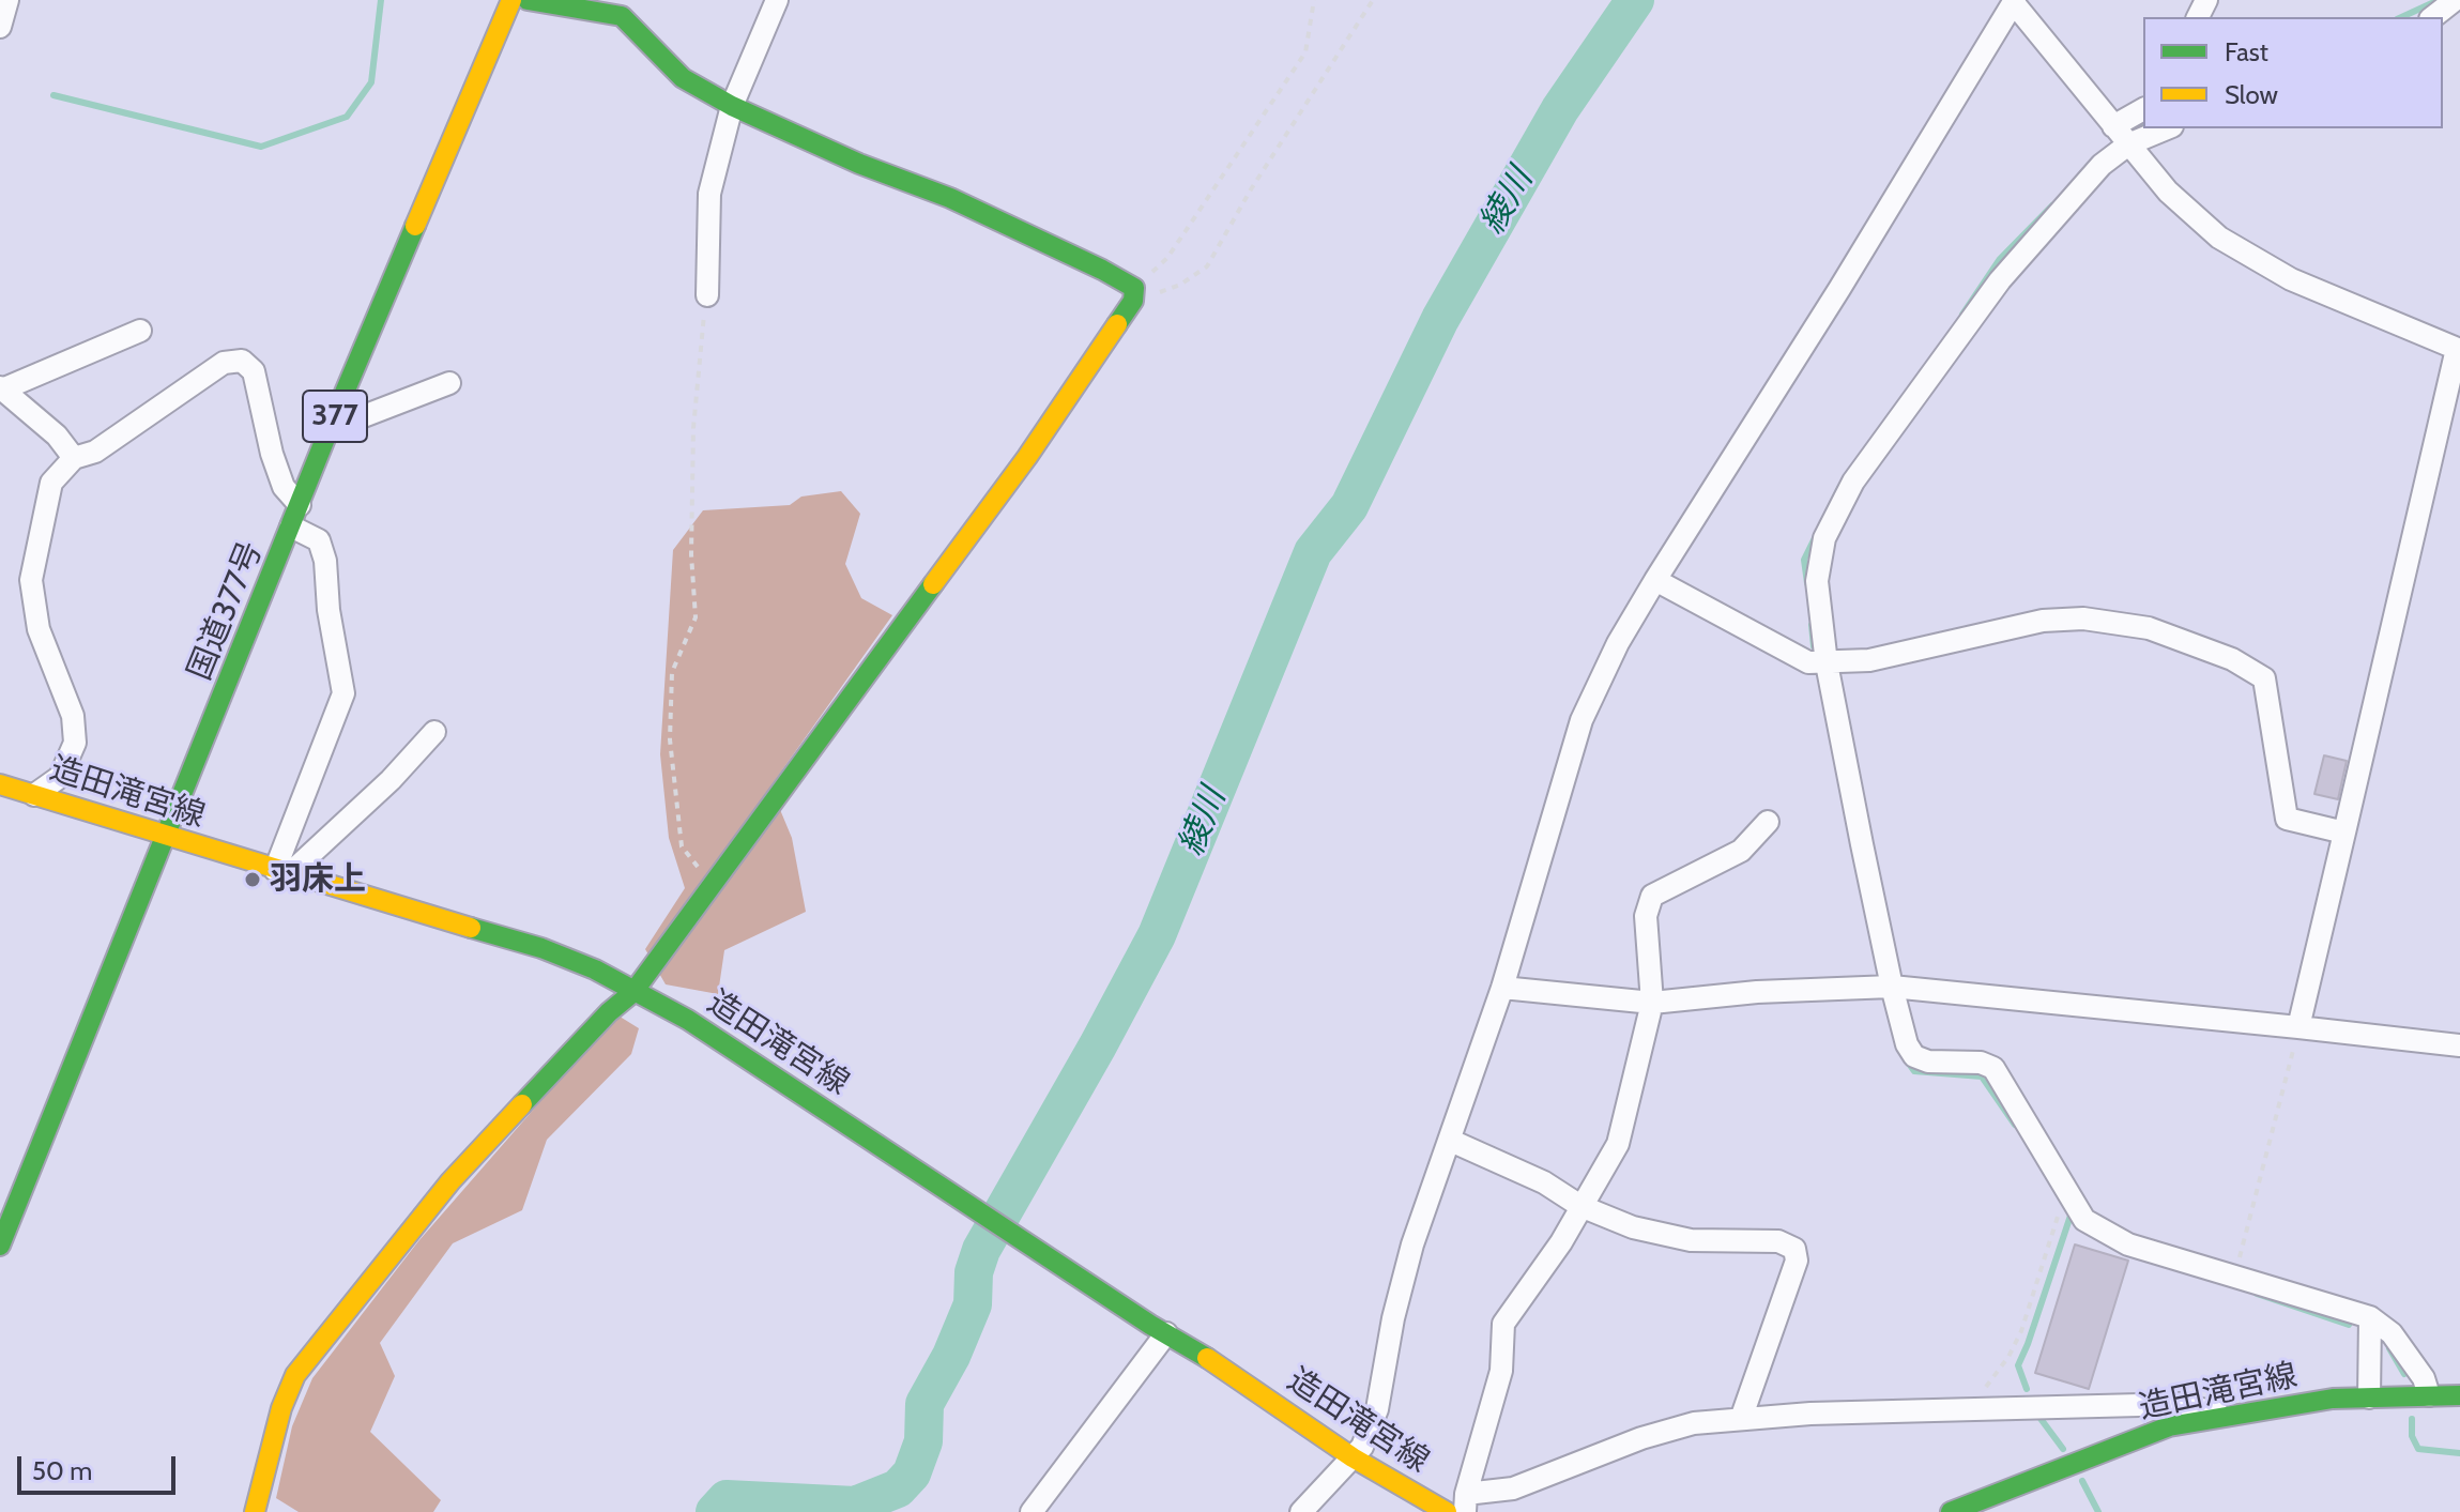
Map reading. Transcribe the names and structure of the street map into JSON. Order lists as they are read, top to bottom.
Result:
{
  "streets": {
    "main road": ["377", "国道377号", "造田滝宮線"]
  },
  "crossings": [
    ["国道377号", "造田滝宮線"]
  ],
  "water": ["綾川"],
  "places": ["羽床上"],
  "legend": ["Fast", "Slow"],
  "scale_bar": "50 m"
}
